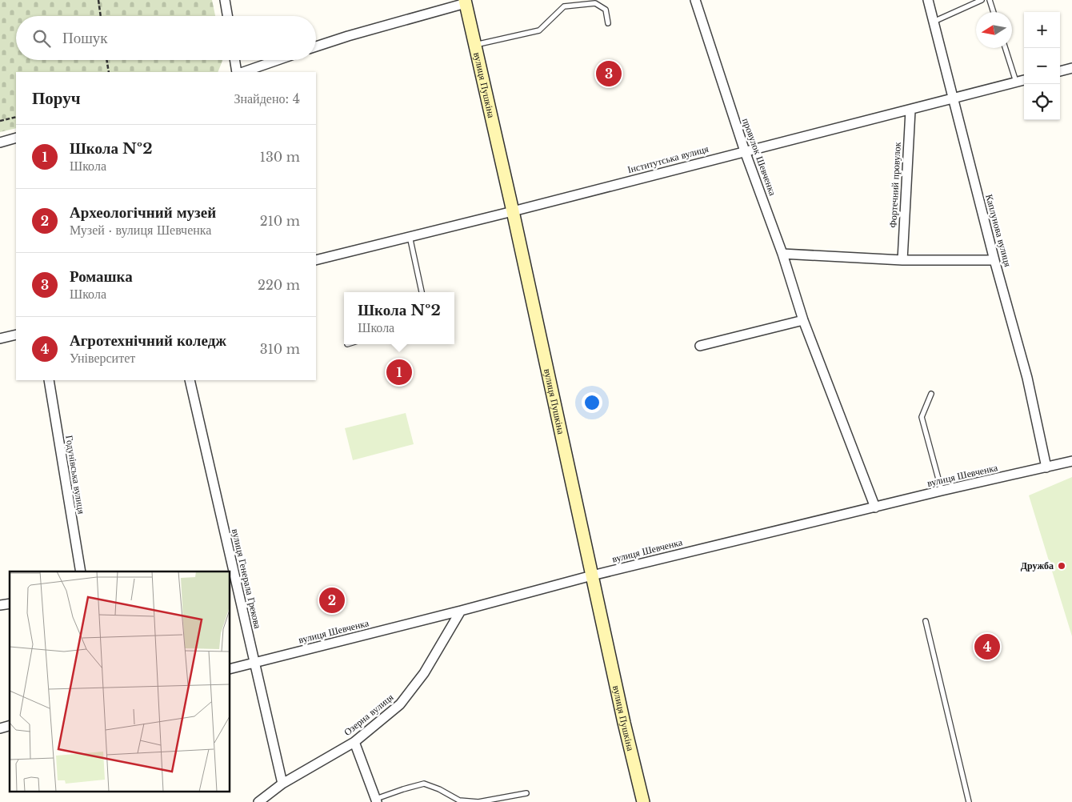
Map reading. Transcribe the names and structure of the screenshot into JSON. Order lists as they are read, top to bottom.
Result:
{
  "streets": {
    "street": [
      "вулиця Пушкіна",
      "провулок Шевченка",
      "Інститутська вулиця",
      "Фортечний провулок",
      "Каплунова вулиця",
      "Годунівська вулиця",
      "вулиця Шевченка",
      "вулиця Генерала Грекова",
      "Озерна вулиця"
    ]
  },
  "crossings": [
    ["вулиця Пушкіна", "Інститутська вулиця"],
    ["вулиця Пушкіна", "вулиця Шевченка"],
    ["провулок Шевченка", "Інститутська вулиця"],
    ["провулок Шевченка", "вулиця Шевченка"],
    ["Інститутська вулиця", "Фортечний провулок"],
    ["Інститутська вулиця", "Каплунова вулиця"],
    ["Каплунова вулиця", "вулиця Шевченка"],
    ["вулиця Шевченка", "вулиця Генерала Грекова"],
    ["вулиця Шевченка", "Озерна вулиця"],
    ["вулиця Генерала Грекова", "Озерна вулиця"]
  ],
  "places": ["Дружба"],
  "north": "left",
  "page": {
    "map_buttons": ["+", "−"],
    "search": "Пошук",
    "pins": [
      "3",
      "1",
      "2",
      "4"
    ],
    "heading": ["Поруч", "Знайдено: 4"],
    "list": [
      {
        "mark": "1",
        "name": "Школа №2",
        "note": "Школа",
        "value": "130 m"
      },
      {
        "mark": "2",
        "name": "Археологічний музей",
        "note": "Музей · вулиця Шевченка",
        "value": "210 m"
      },
      {
        "mark": "3",
        "name": "Ромашка",
        "note": "Школа",
        "value": "220 m"
      },
      {
        "mark": "4",
        "name": "Агротехнічний коледж",
        "note": "Університет",
        "value": "310 m"
      }
    ],
    "popup": ["Школа №2", "Школа"]
  }
}
